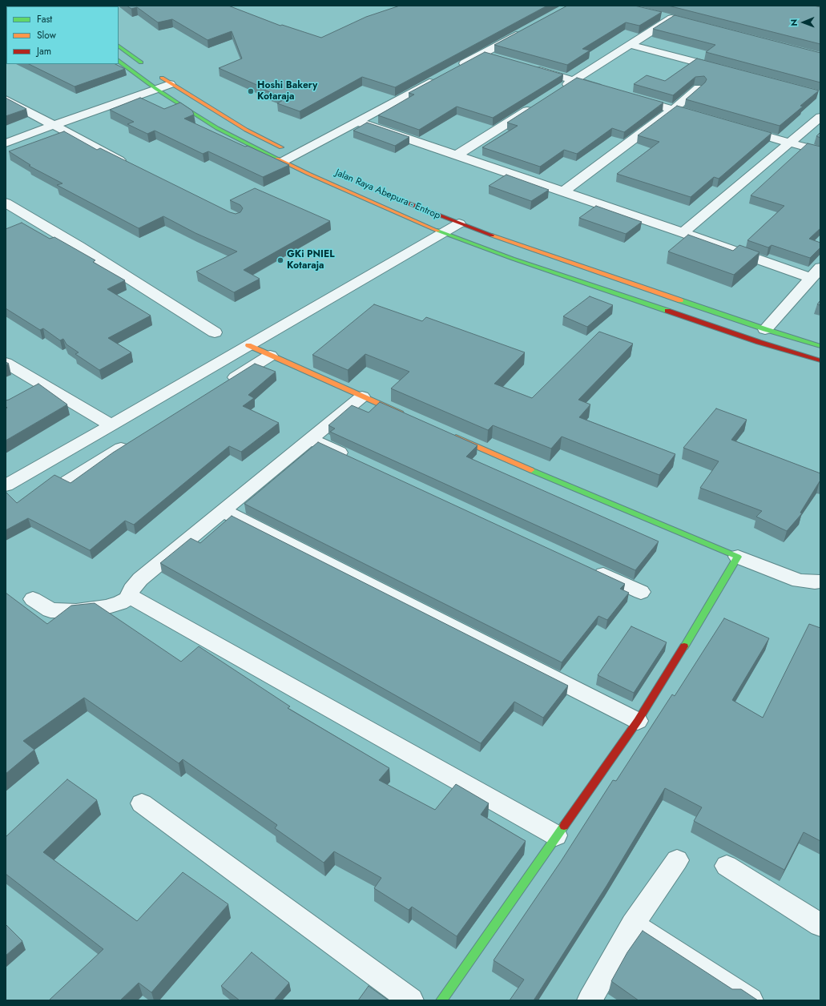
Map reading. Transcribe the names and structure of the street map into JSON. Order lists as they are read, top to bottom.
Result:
{
  "streets": {
    "main road": ["Jalan Raya Abepura - Entrop"]
  },
  "places": ["Hoshi Bakery Kotaraja", "GKi PNIEL Kotaraja"],
  "legend": ["Fast", "Slow", "Jam"],
  "north": "left"
}
